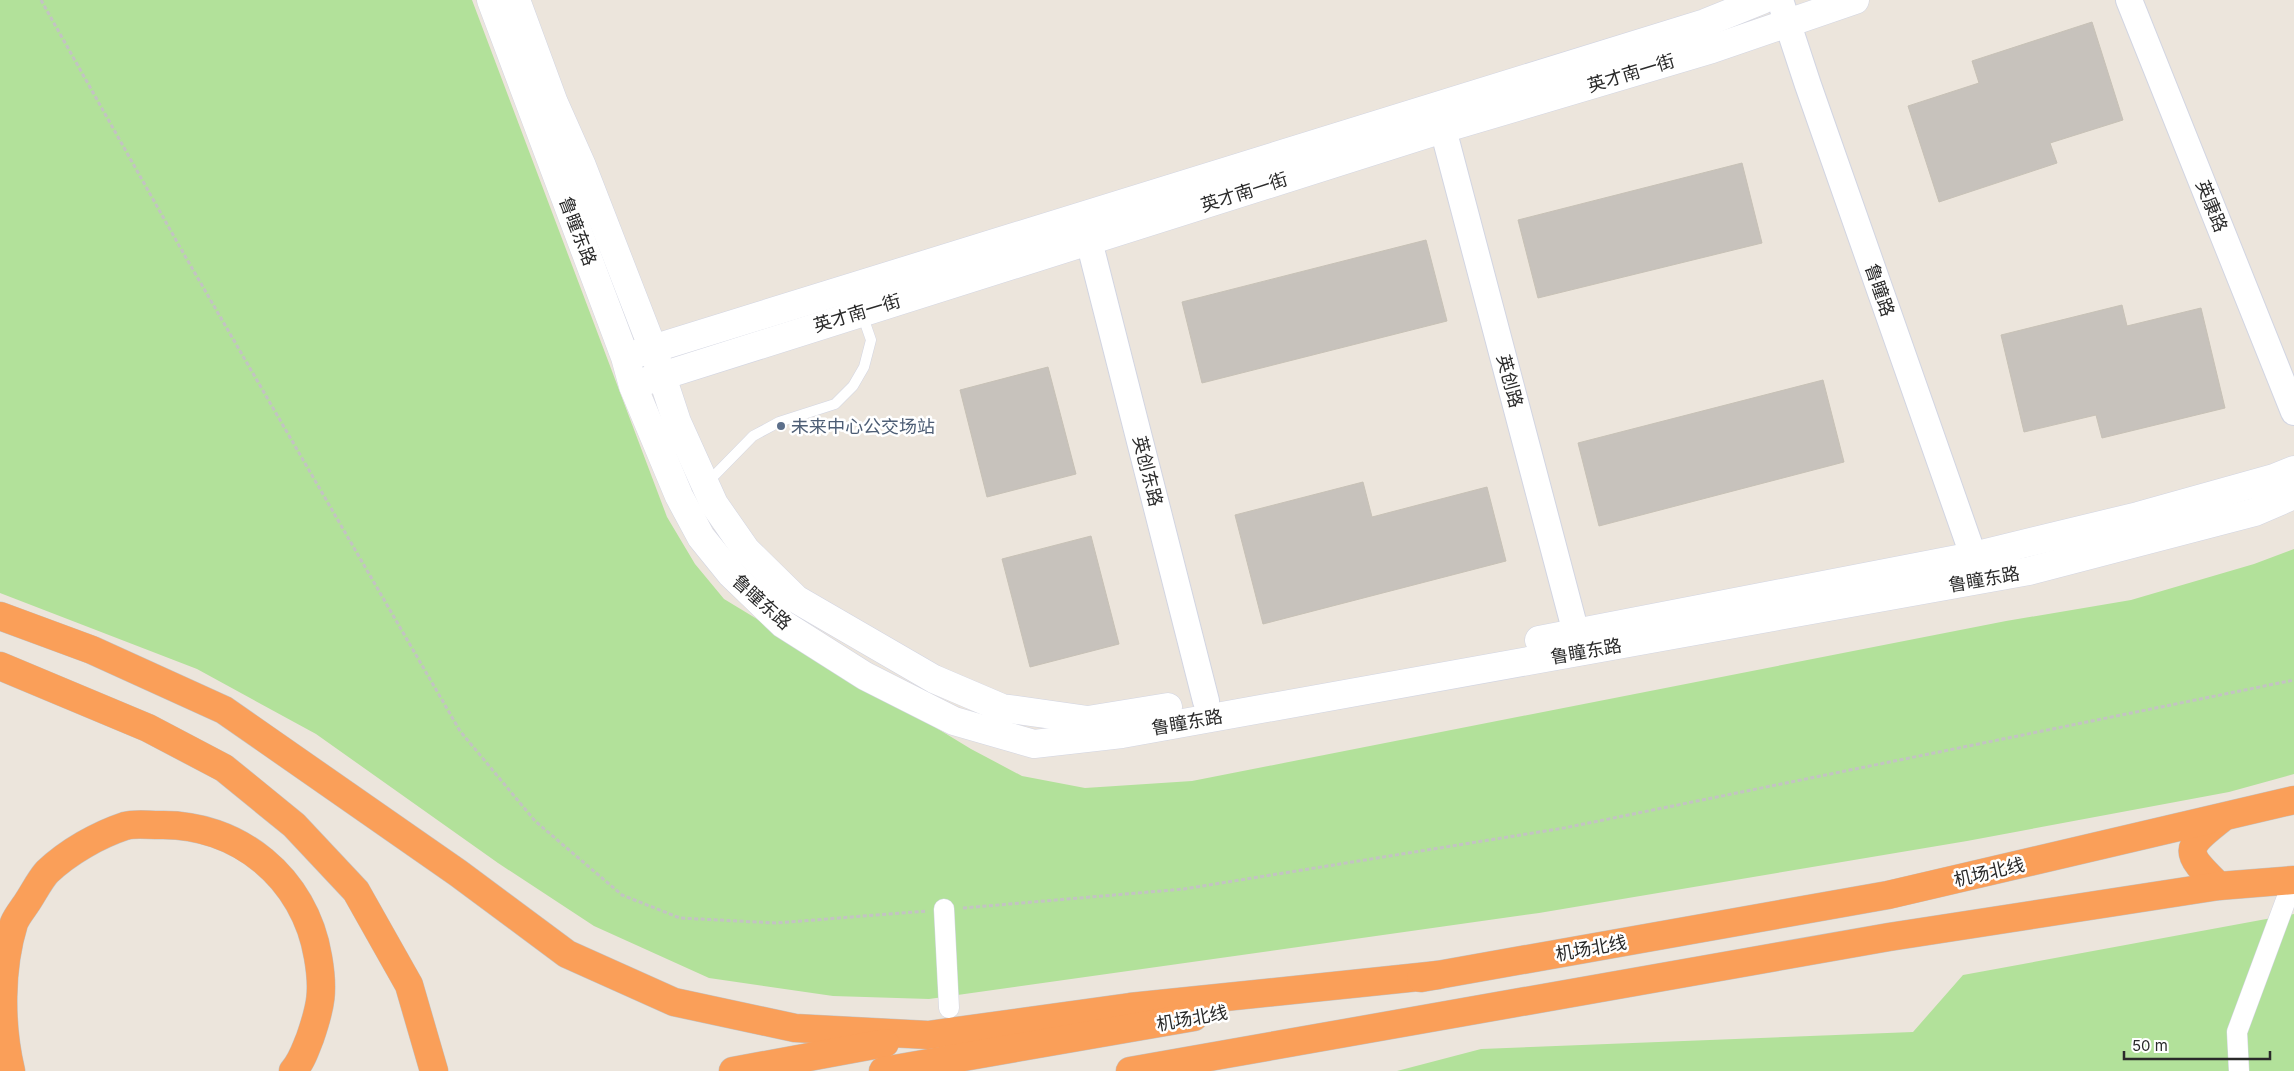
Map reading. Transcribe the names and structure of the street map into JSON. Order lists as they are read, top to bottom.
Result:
{
  "streets": {
    "highway": ["机场北线"],
    "main road": ["英才南一街", "鲁瞳东路"],
    "street": [
      "英康路",
      "鲁瞳路",
      "英创路",
      "英创东路"
    ]
  },
  "crossings": [
    ["英才南一街", "鲁瞳东路"],
    ["英才南一街", "鲁瞳路"],
    ["英才南一街", "英创路"],
    ["英才南一街", "英创东路"],
    ["鲁瞳东路", "鲁瞳路"],
    ["鲁瞳东路", "英创路"],
    ["鲁瞳东路", "英创东路"]
  ],
  "places": ["未来中心公交场站"],
  "scale_bar": "50 m"
}
